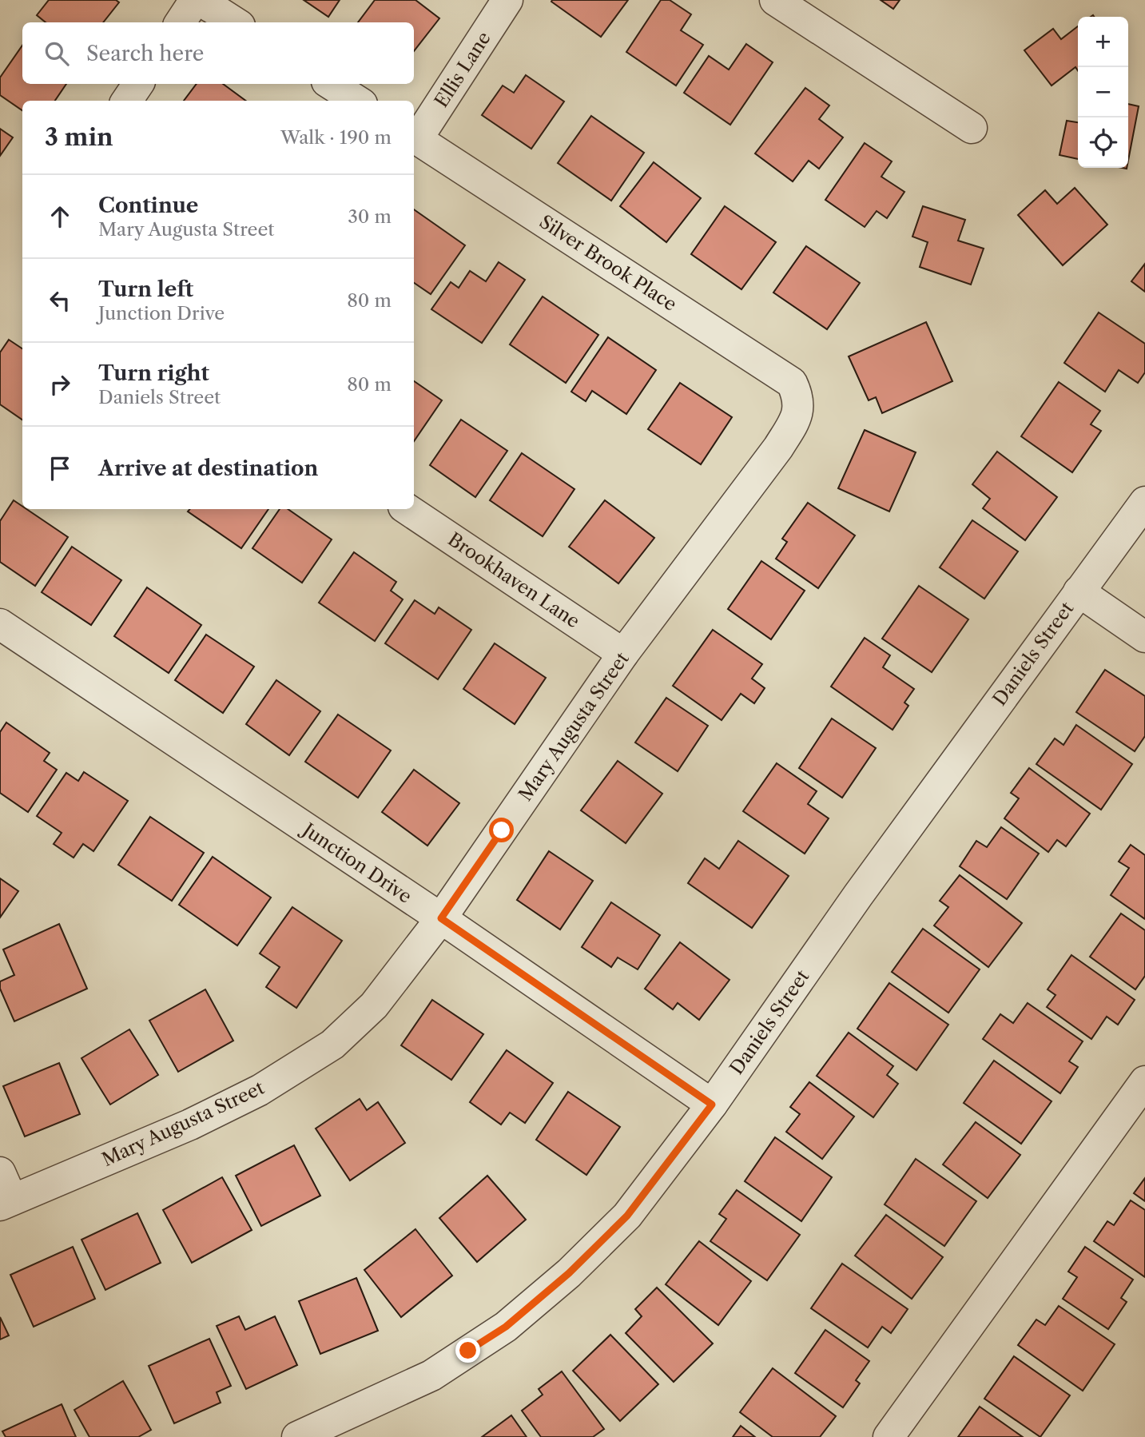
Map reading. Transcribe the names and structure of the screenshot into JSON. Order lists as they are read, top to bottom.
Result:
{
  "streets": {
    "street": [
      "Ellis Lane",
      "Silver Brook Place",
      "Brookhaven Lane",
      "Daniels Street",
      "Mary Augusta Street",
      "Junction Drive"
    ]
  },
  "crossings": [
    ["Ellis Lane", "Silver Brook Place"],
    ["Silver Brook Place", "Mary Augusta Street"],
    ["Brookhaven Lane", "Mary Augusta Street"],
    ["Daniels Street", "Junction Drive"],
    ["Mary Augusta Street", "Junction Drive"]
  ],
  "page": {
    "map_buttons": ["+", "−"],
    "search": "Search here",
    "heading": ["3 min", "Walk · 190 m"],
    "list": [
      ["Continue", "Mary Augusta Street", "30 m"],
      ["Turn left", "Junction Drive", "80 m"],
      ["Turn right", "Daniels Street", "80 m"],
      "Arrive at destination"
    ]
  }
}
